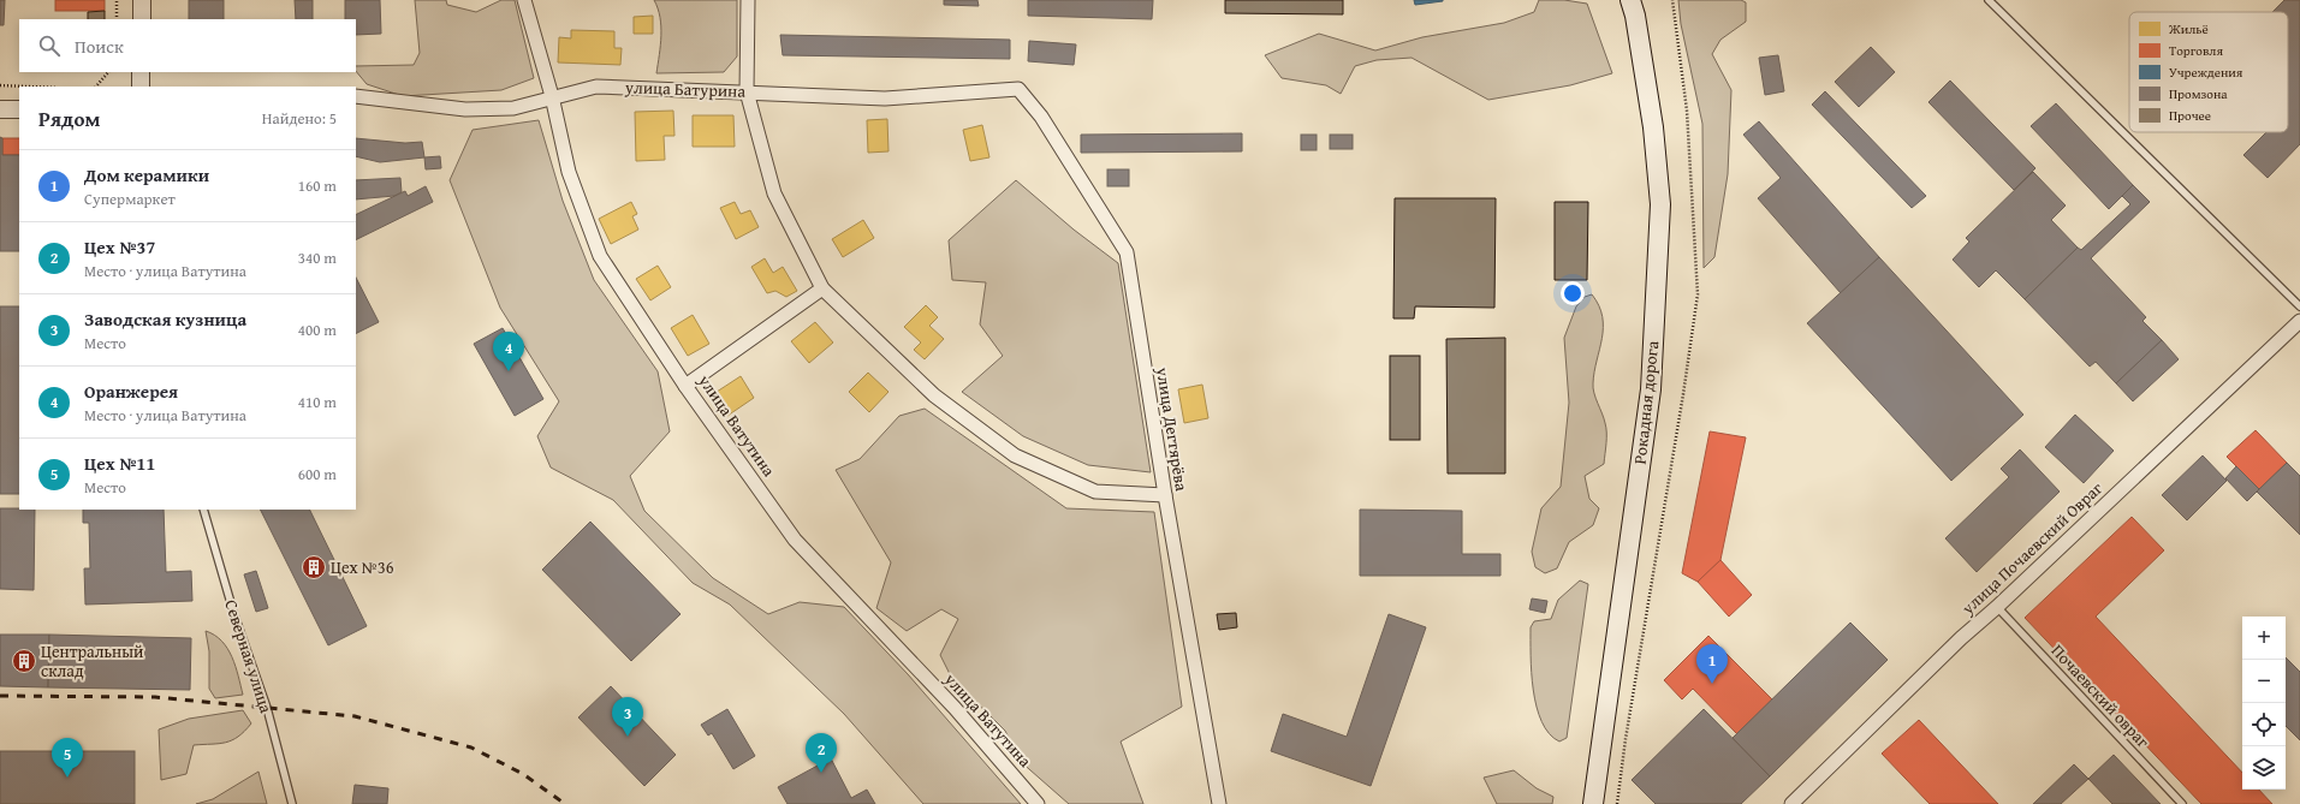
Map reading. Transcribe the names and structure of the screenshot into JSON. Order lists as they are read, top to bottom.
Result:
{
  "streets": {
    "main road": ["Рокадная дорога"],
    "street": [
      "улица Батурина",
      "улица Ватутина",
      "улица Дегтярёва",
      "улица Почаевский Овраг"
    ],
    "lane": ["Северная улица", "Почаевский овраг"]
  },
  "crossings": [
    ["улица Батурина", "улица Ватутина"],
    ["улица Батурина", "улица Дегтярёва"],
    ["улица Почаевский Овраг", "Почаевский овраг"]
  ],
  "places": {
    "building": ["Цех №36", "Центральный склад"]
  },
  "legend": [
    "Жильё",
    "Торговля",
    "Учреждения",
    "Промзона",
    "Прочее"
  ],
  "page": {
    "search": "Поиск",
    "heading": ["Рядом", "Найдено: 5"],
    "list": [
      {
        "mark": "1",
        "name": "Дом керамики",
        "note": "Супермаркет",
        "value": "160 m"
      },
      {
        "mark": "2",
        "name": "Цех №37",
        "note": "Место · улица Ватутина",
        "value": "340 m"
      },
      {
        "mark": "3",
        "name": "Заводская кузница",
        "note": "Место",
        "value": "400 m"
      },
      {
        "mark": "4",
        "name": "Оранжерея",
        "note": "Место · улица Ватутина",
        "value": "410 m"
      },
      {
        "mark": "5",
        "name": "Цех №11",
        "note": "Место",
        "value": "600 m"
      }
    ],
    "pins": [
      "4",
      "1",
      "3",
      "2",
      "5"
    ],
    "map_buttons": ["+", "−"]
  }
}
